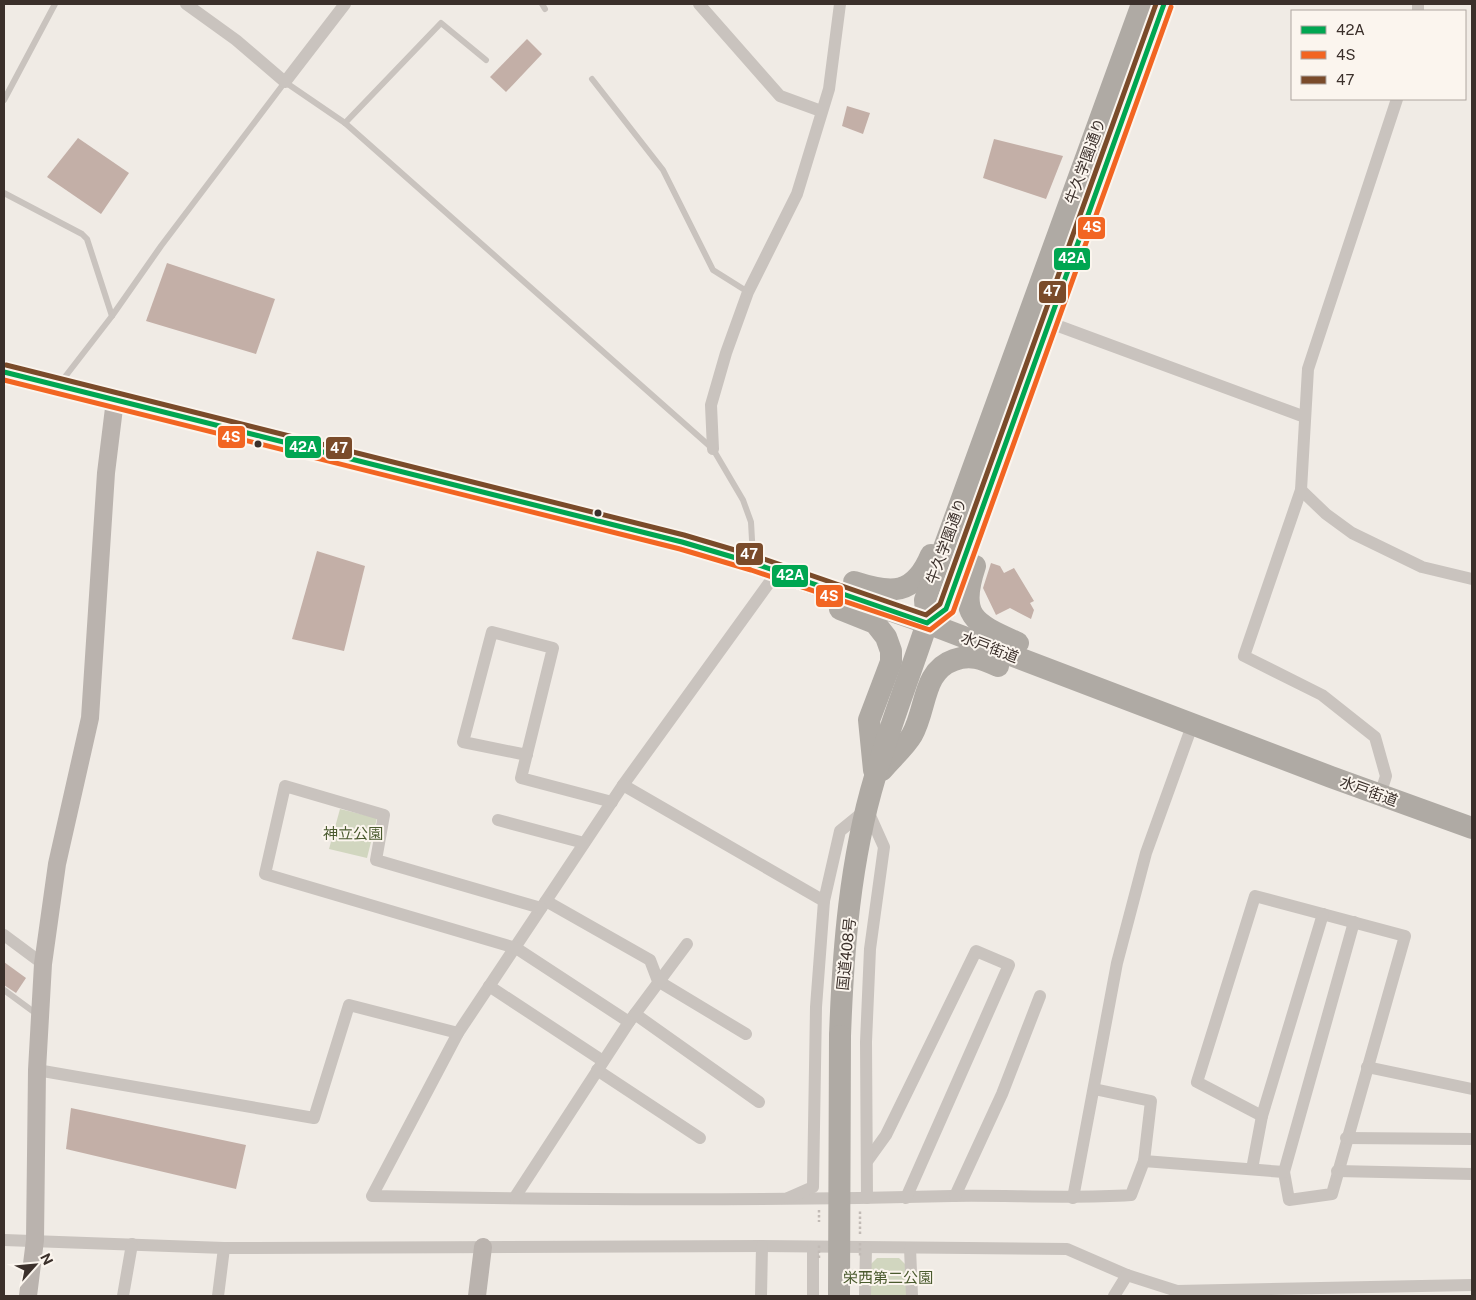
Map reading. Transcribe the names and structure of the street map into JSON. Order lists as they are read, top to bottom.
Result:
{
  "streets": {
    "highway": ["牛久学園通り", "水戸街道", "国道408号"]
  },
  "crossings": [
    ["牛久学園通り", "水戸街道"],
    ["牛久学園通り", "国道408号"],
    ["水戸街道", "国道408号"]
  ],
  "parks": ["神立公園", "栄西第二公園"],
  "lines": ["transit line 42A", "transit line 47", "transit line 4S"],
  "legend": ["42A", "4S", "47"],
  "north": "top right"
}
